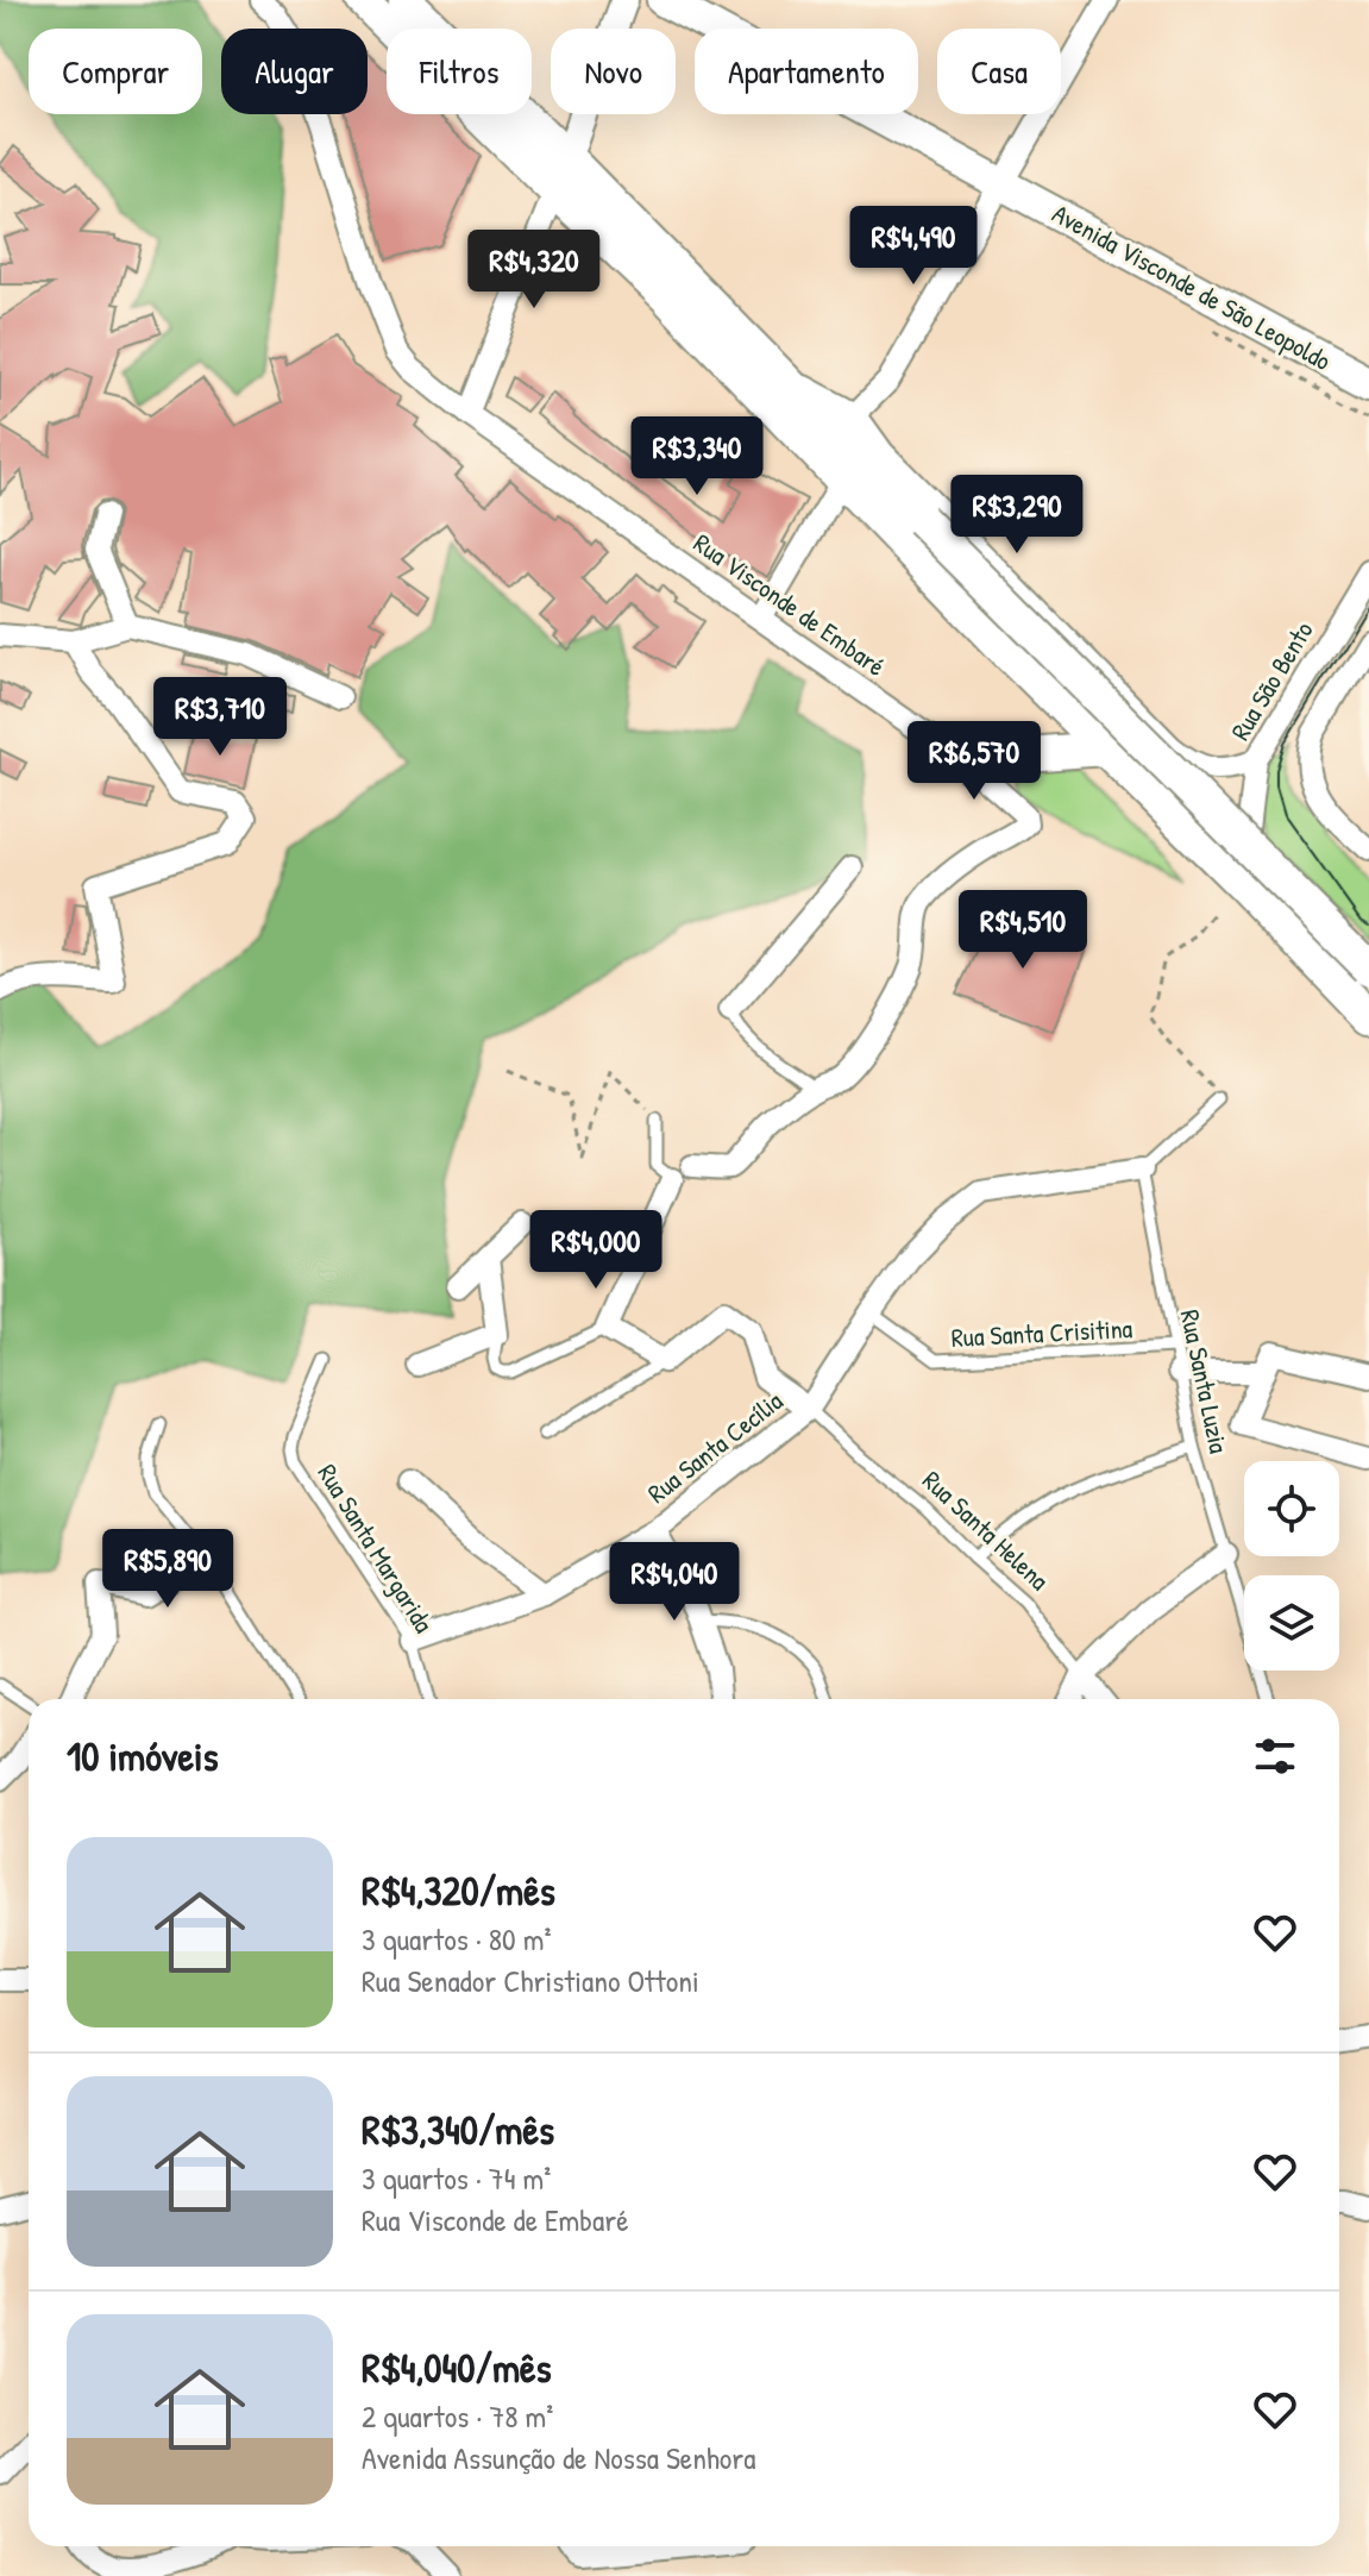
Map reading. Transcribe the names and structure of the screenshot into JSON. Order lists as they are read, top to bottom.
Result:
{
  "streets": {
    "main road": ["Avenida Visconde de São Leopoldo"],
    "street": [
      "Rua Visconde de Embaré",
      "Rua São Bento",
      "Rua Santa Cecília",
      "Rua Santa Helena"
    ],
    "lane": ["Rua Santa Crisitina", "Rua Santa Luzia", "Rua Santa Margarida"]
  },
  "crossings": [
    ["Rua Santa Crisitina", "Rua Santa Luzia"],
    ["Rua Santa Crisitina", "Rua Santa Cecília"],
    ["Rua Santa Luzia", "Rua Santa Cecília"],
    ["Rua Santa Cecília", "Rua Santa Helena"],
    ["Rua Santa Cecília", "Rua Santa Margarida"]
  ],
  "page": {
    "chip": [
      "Comprar",
      "Alugar",
      "Filtros",
      "Novo",
      "Apartamento",
      "Casa"
    ],
    "price": [
      "R$4,490",
      "R$4,320",
      "R$3,340",
      "R$3,290",
      "R$3,710",
      "R$6,570",
      "R$4,510",
      "R$4,000",
      "R$5,890",
      "R$4,040"
    ],
    "heading": "10 imóveis",
    "list": [
      {
        "name": "R$4,320/mês",
        "note": "3 quartos · 80 m² · Rua Senador Christiano Ottoni"
      },
      {
        "name": "R$3,340/mês",
        "note": "3 quartos · 74 m² · Rua Visconde de Embaré"
      },
      {
        "name": "R$4,040/mês",
        "note": "2 quartos · 78 m² · Avenida Assunção de Nossa Senhora"
      }
    ]
  }
}
